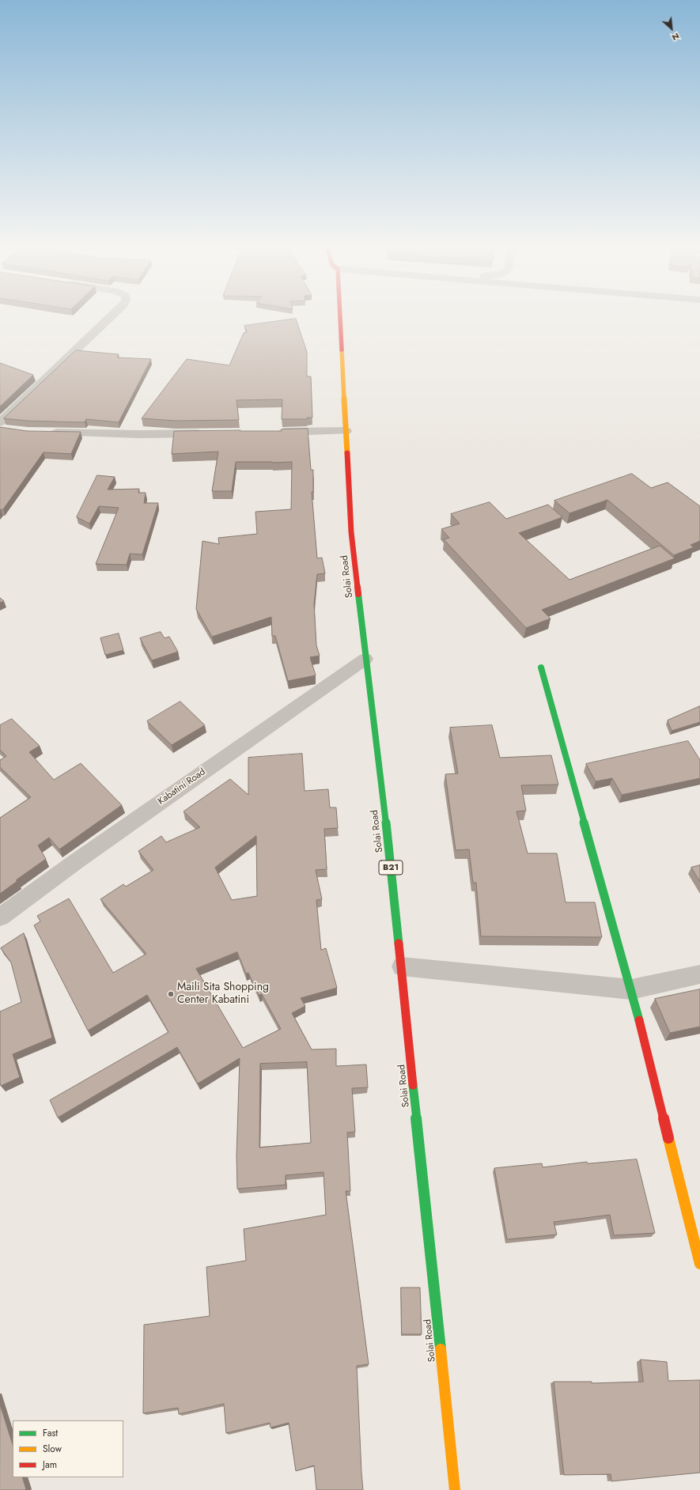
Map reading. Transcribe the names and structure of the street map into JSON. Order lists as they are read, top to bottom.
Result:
{
  "streets": {
    "main road": ["Solai Road", "B21"],
    "street": ["Kabatini Road"]
  },
  "crossings": [
    ["Solai Road", "Kabatini Road"]
  ],
  "places": ["Maili Sita Shopping Center Kabatini"],
  "legend": ["Fast", "Slow", "Jam"],
  "north": "bottom right"
}
